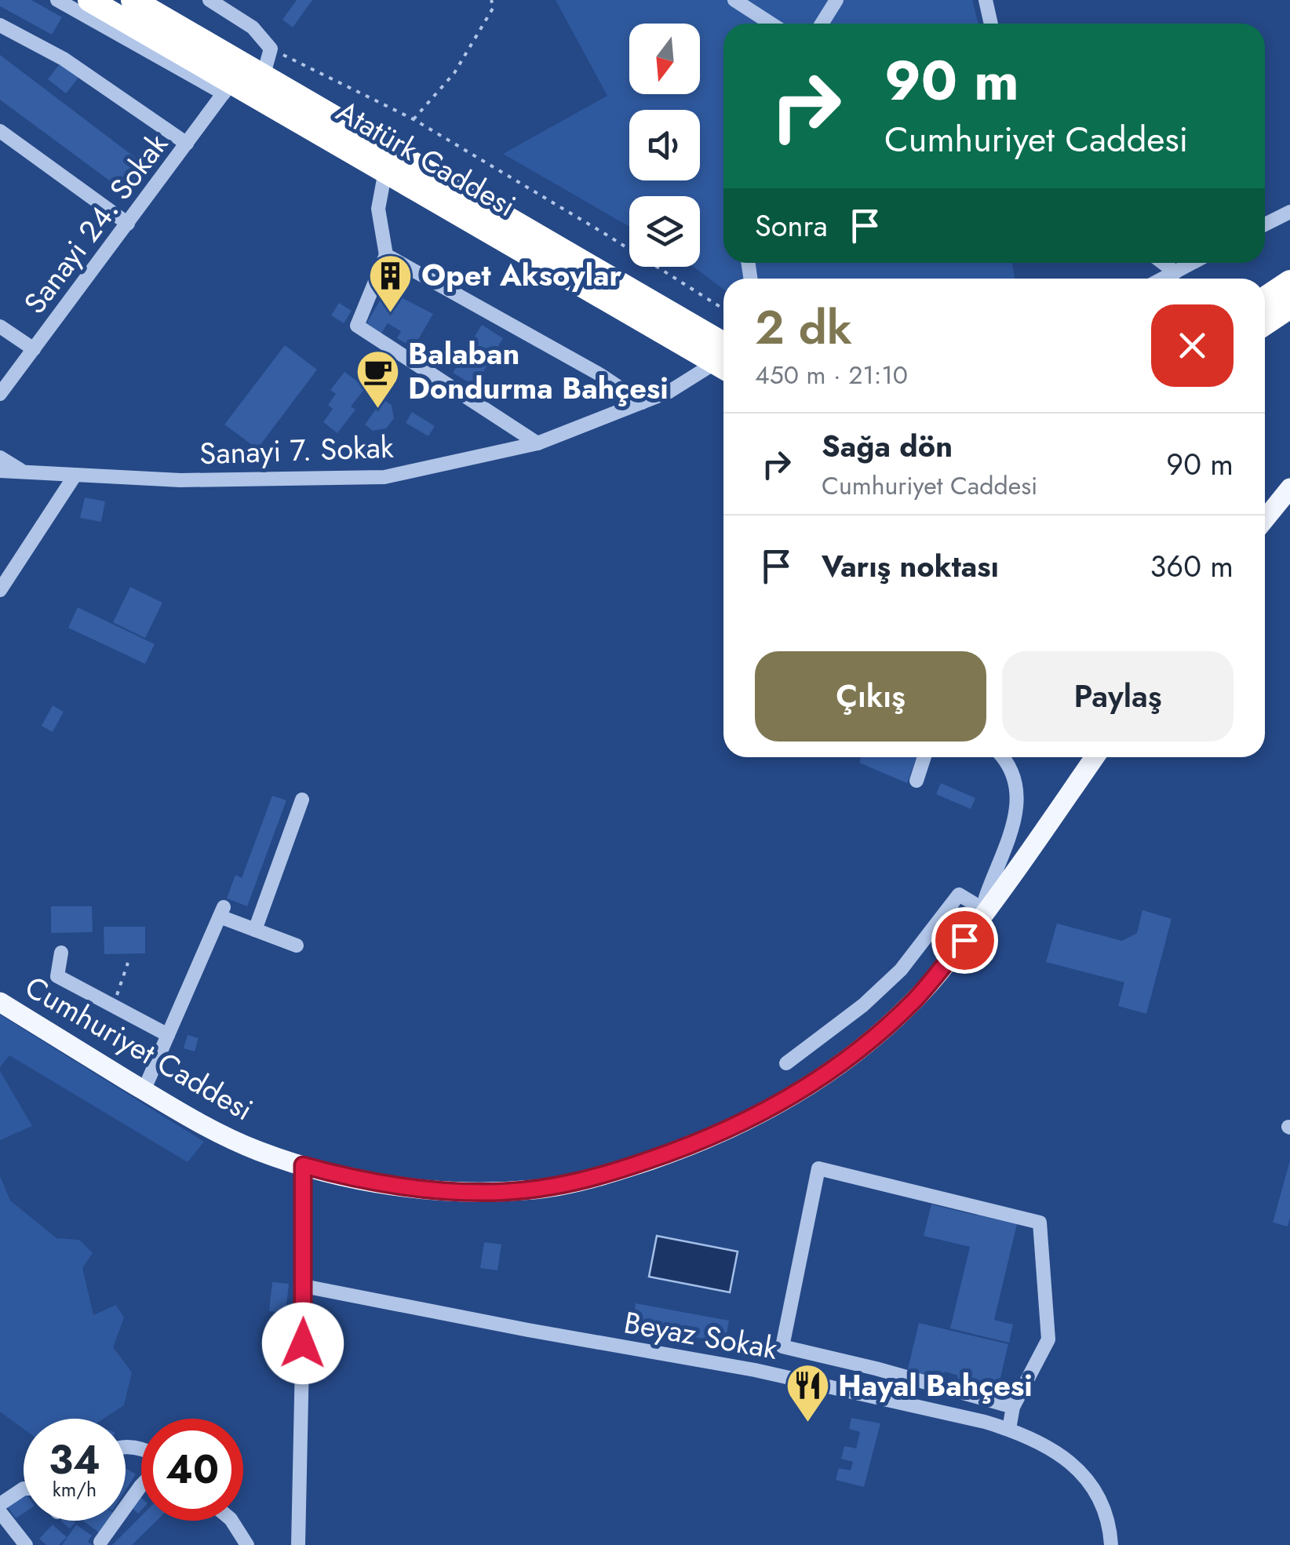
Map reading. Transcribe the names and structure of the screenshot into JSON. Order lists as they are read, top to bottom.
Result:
{
  "streets": {
    "highway": ["Atatürk Caddesi"],
    "main road": ["Cumhuriyet Caddesi"],
    "street": ["Sanayi 24. Sokak", "Sanayi 7. Sokak", "Beyaz Sokak"]
  },
  "crossings": [
    ["Atatürk Caddesi", "Sanayi 24. Sokak"]
  ],
  "places": {
    "building": ["Opet Aksoylar"],
    "cafe": ["Balaban Dondurma Bahçesi"],
    "restaurant": ["Hayal Bahçesi"]
  },
  "north": "bottom",
  "page": {
    "turn": ["90 m", "Cumhuriyet Caddesi"],
    "then": "Sonra",
    "heading": ["2 dk", "450 m · 21:10"],
    "list": [
      {
        "name": "Sağa dön",
        "note": "Cumhuriyet Caddesi",
        "value": "90 m"
      },
      {
        "name": "Varış noktası",
        "value": "360 m"
      }
    ],
    "buttons": ["Çıkış", "Paylaş"],
    "speed": "34 km/h",
    "limit": "40"
  }
}
